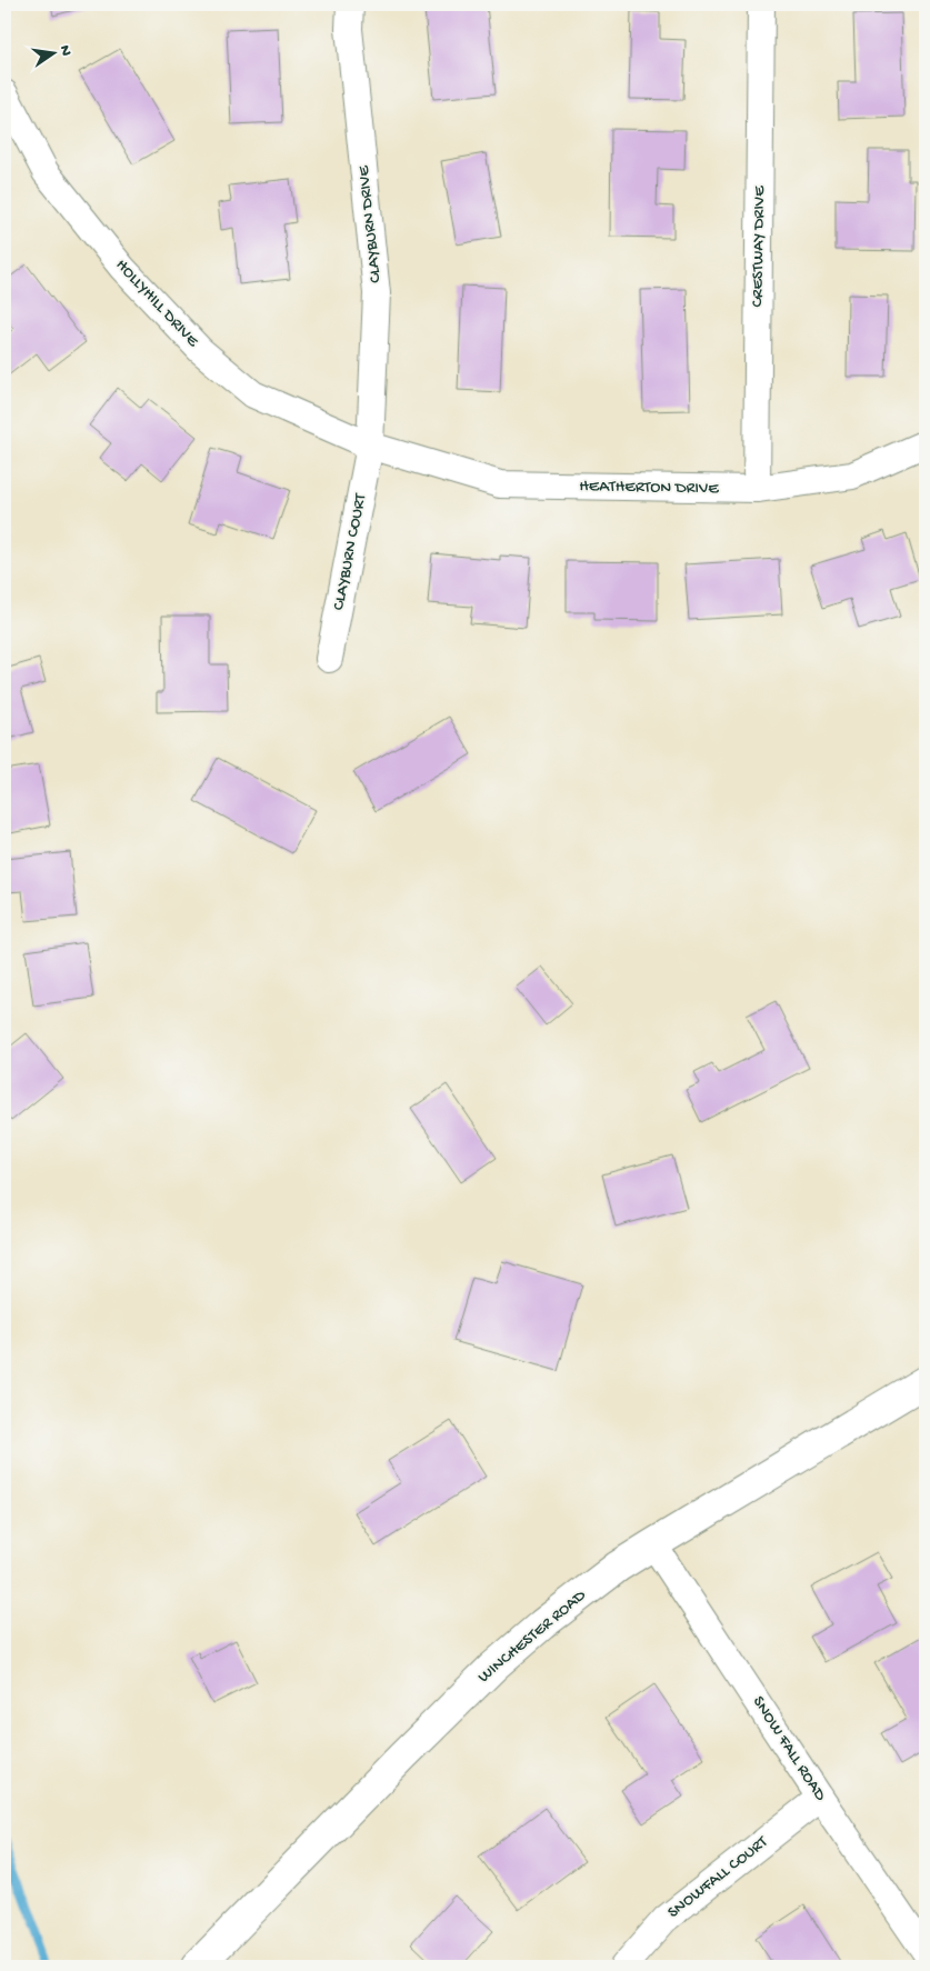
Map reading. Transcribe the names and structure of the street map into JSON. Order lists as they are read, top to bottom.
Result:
{
  "streets": {
    "street": [
      "CLAYBURN DRIVE",
      "CRESTWAY DRIVE",
      "HOLLYHILL DRIVE",
      "HEATHERTON DRIVE",
      "CLAYBURN COURT",
      "WINCHESTER ROAD",
      "SNOW FALL ROAD",
      "SNOWFALL COURT"
    ]
  },
  "crossings": [
    ["CLAYBURN DRIVE", "HOLLYHILL DRIVE"],
    ["CLAYBURN DRIVE", "HEATHERTON DRIVE"],
    ["CLAYBURN DRIVE", "CLAYBURN COURT"],
    ["CRESTWAY DRIVE", "HEATHERTON DRIVE"],
    ["HOLLYHILL DRIVE", "HEATHERTON DRIVE"],
    ["HOLLYHILL DRIVE", "CLAYBURN COURT"],
    ["HEATHERTON DRIVE", "CLAYBURN COURT"],
    ["WINCHESTER ROAD", "SNOW FALL ROAD"],
    ["SNOW FALL ROAD", "SNOWFALL COURT"]
  ],
  "north": "right"
}
